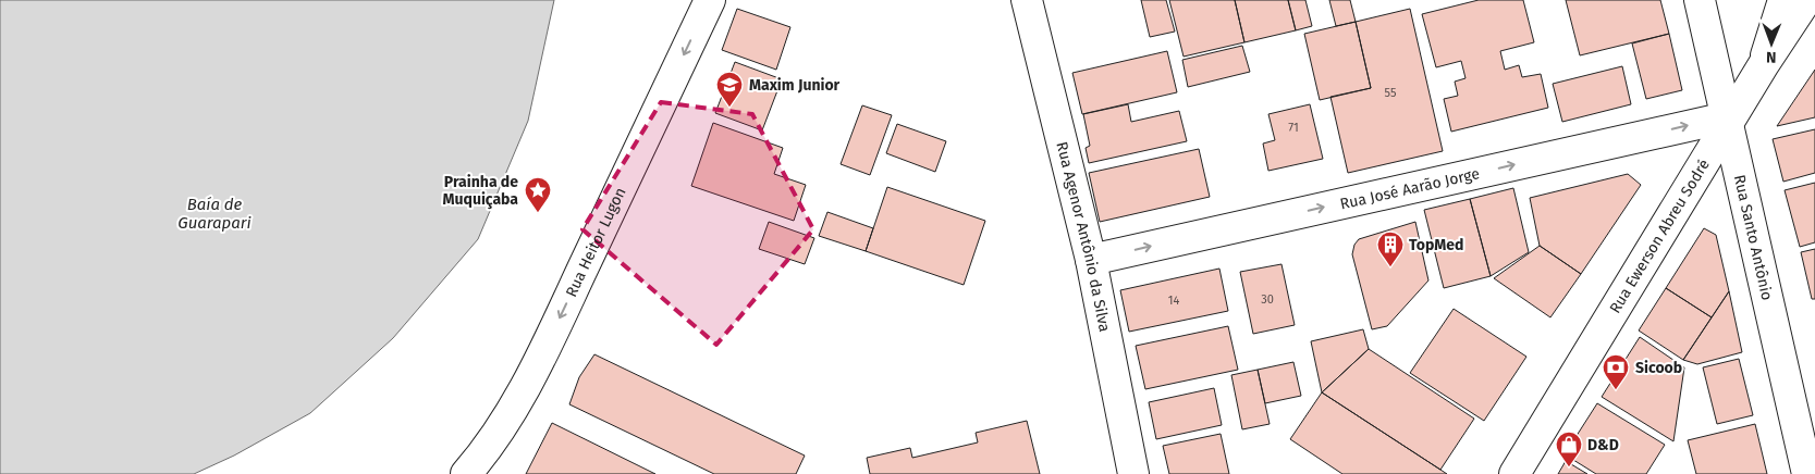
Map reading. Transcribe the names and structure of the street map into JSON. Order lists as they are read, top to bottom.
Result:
{
  "streets": {
    "street": [
      "Rua José Aarão Jorge",
      "Rua Agenor Antônio da Silva",
      "Rua Ewerson Abreu Sodré",
      "Rua Santo Antônio",
      "Rua Heitor Lugon"
    ]
  },
  "crossings": [
    ["Rua José Aarão Jorge", "Rua Agenor Antônio da Silva"],
    ["Rua José Aarão Jorge", "Rua Ewerson Abreu Sodré"],
    ["Rua José Aarão Jorge", "Rua Santo Antônio"],
    ["Rua Ewerson Abreu Sodré", "Rua Santo Antônio"]
  ],
  "one_way": ["Rua José Aarão Jorge", "Rua Heitor Lugon"],
  "water": ["Baía de Guarapari"],
  "places": {
    "school or university": ["Maxim Junior"],
    "place": ["Prainha de Muquiçaba"],
    "building": ["TopMed"],
    "bank": ["Sicoob"],
    "shop": ["D&D"]
  },
  "house_numbers": [
    "55",
    "71",
    "30",
    "14"
  ],
  "north": "bottom"
}
